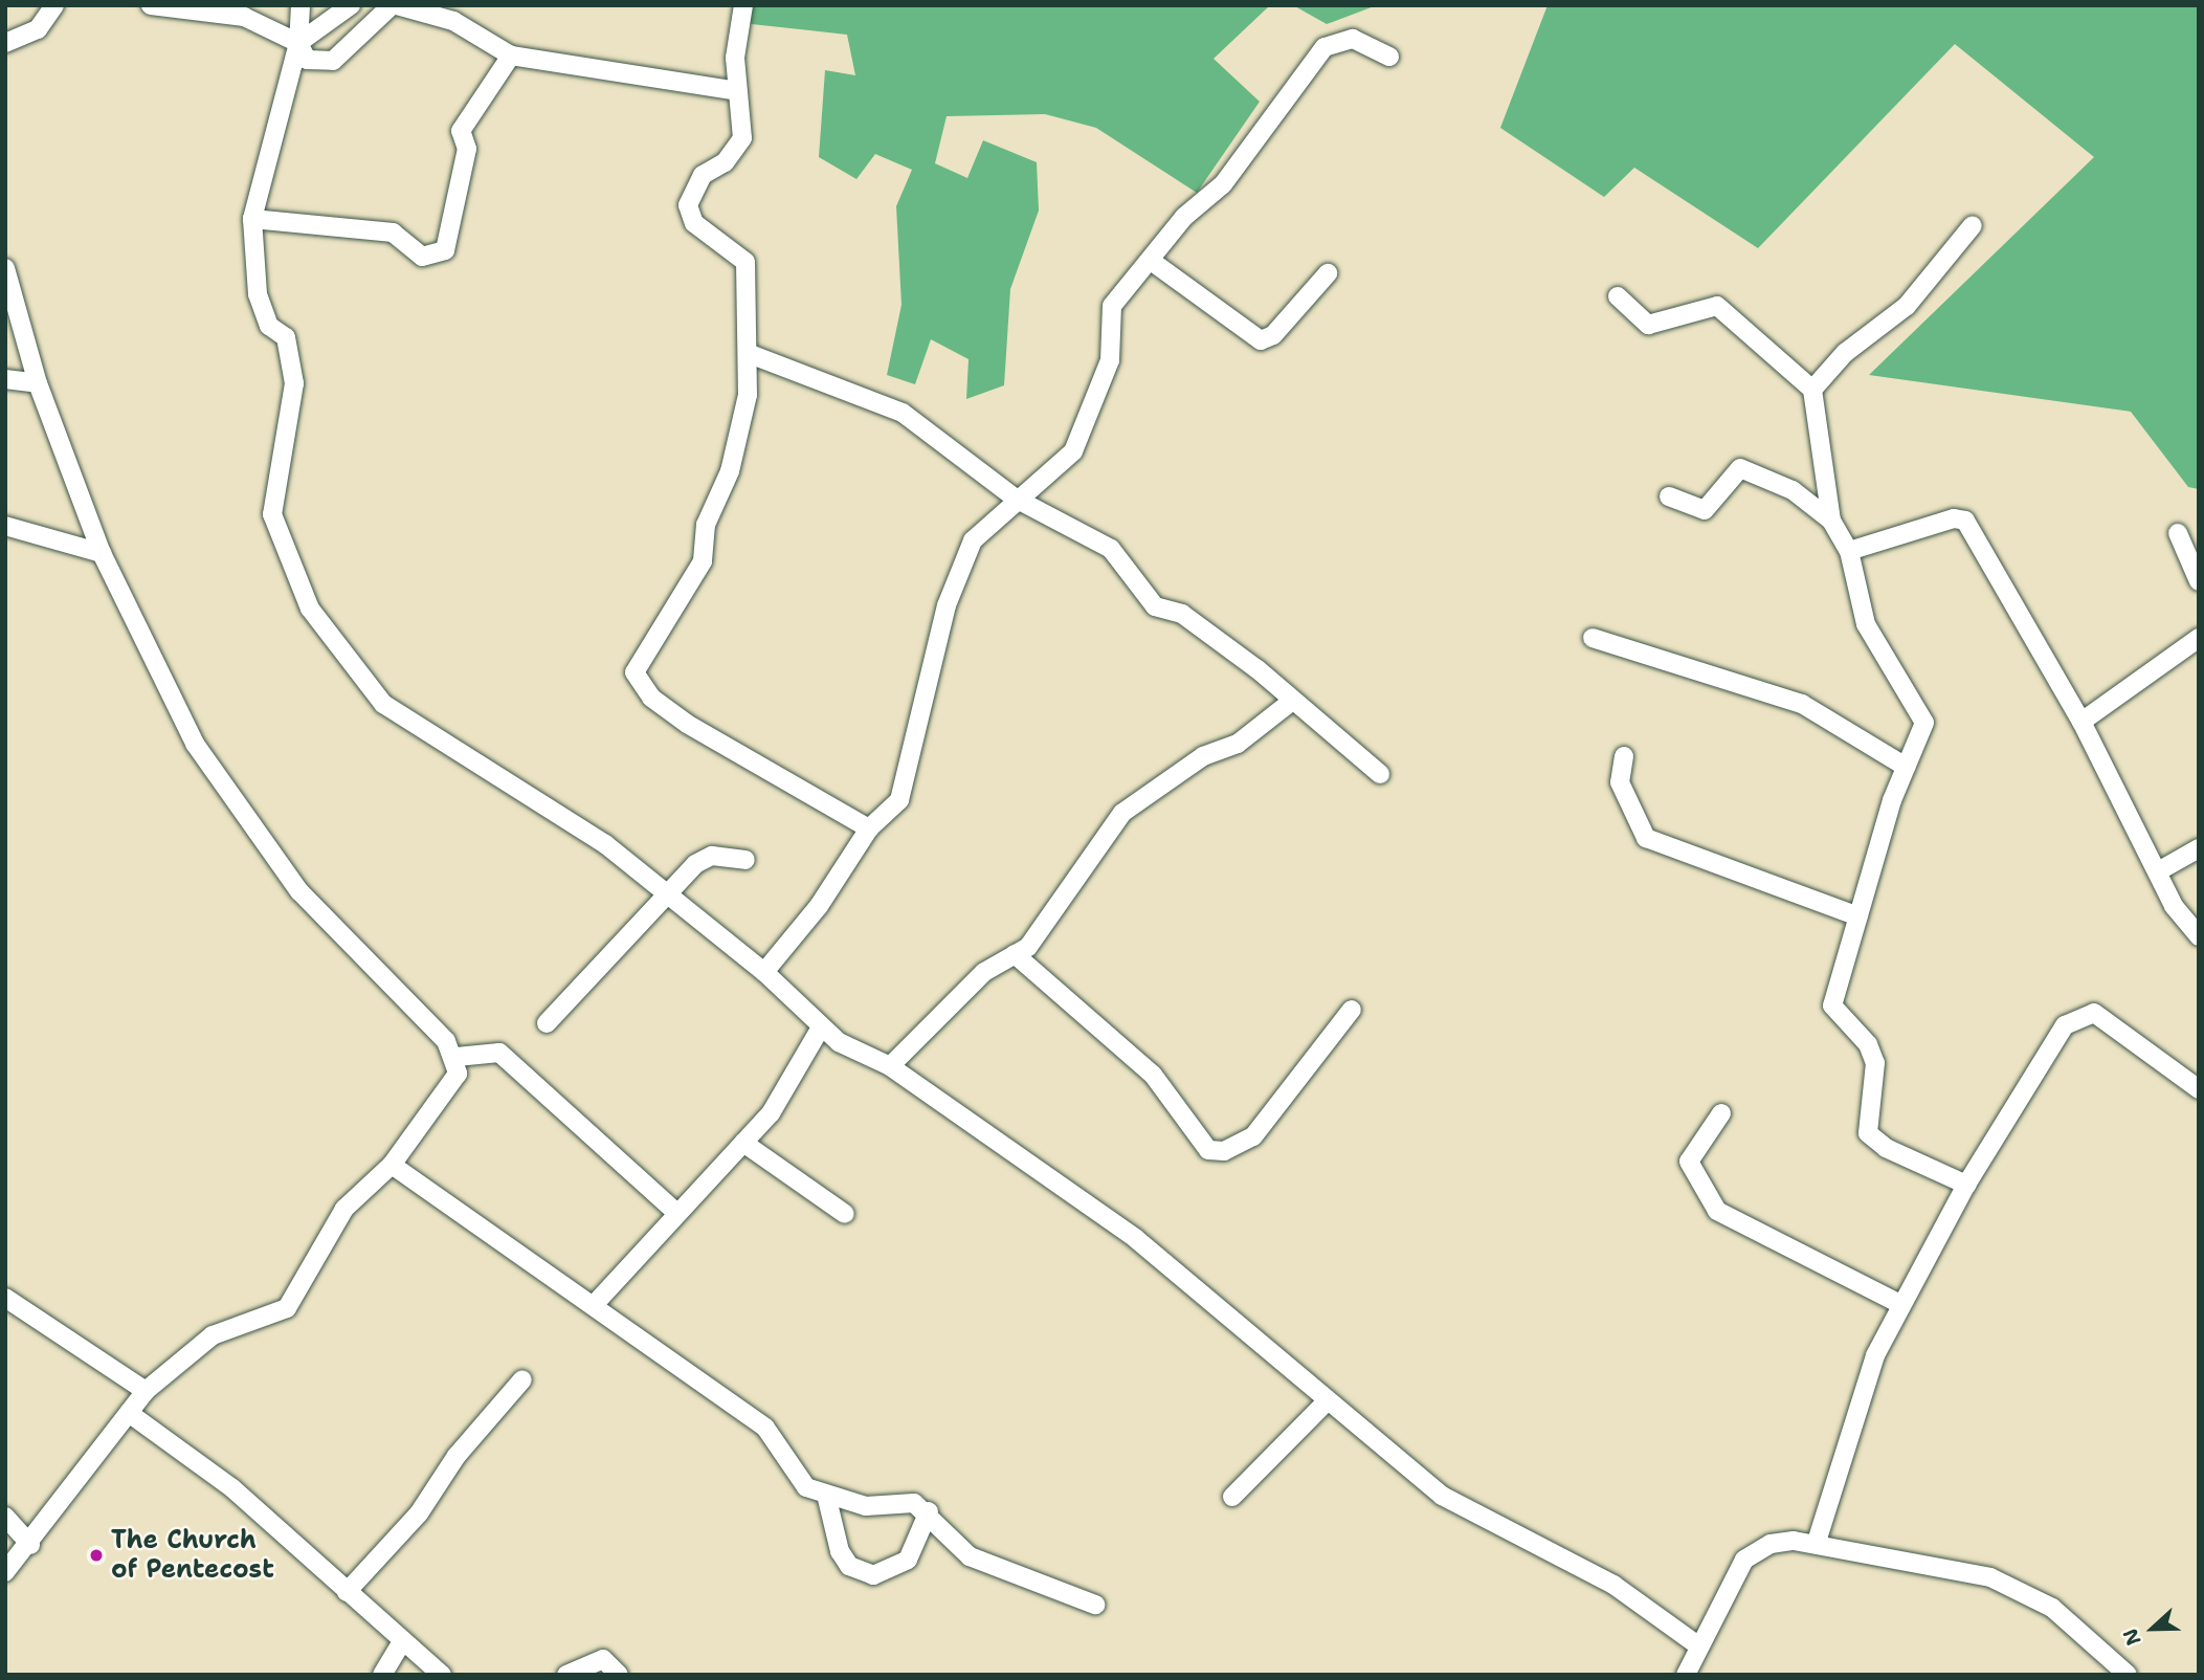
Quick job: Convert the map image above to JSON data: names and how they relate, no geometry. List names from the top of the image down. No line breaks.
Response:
{"places":["The Church of Pentecost"],"north":"left"}
